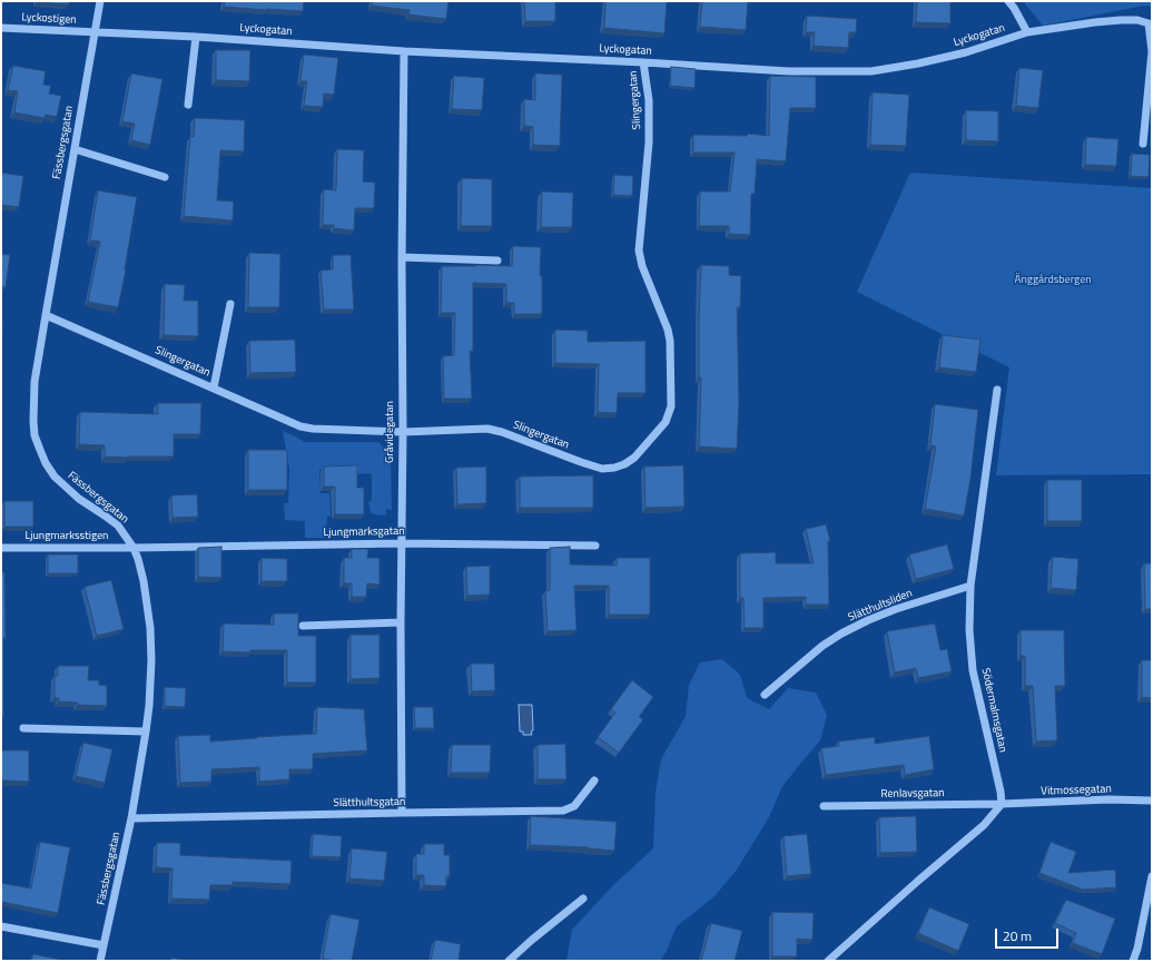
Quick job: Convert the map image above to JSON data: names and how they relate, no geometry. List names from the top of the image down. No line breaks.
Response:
{"streets":{"street":["Lyckostigen","Lyckogatan","Slingergatan","Fässbergsgatan","Gråvidegatan","Ljungmarksgatan","Ljungmarksstigen","Slätthultsliden","Södermalmsgatan","Vitmossegatan","Renlavsgatan","Slätthultsgatan"]},"crossings":[["Lyckostigen","Lyckogatan"],["Lyckostigen","Fässbergsgatan"],["Lyckogatan","Slingergatan"],["Lyckogatan","Fässbergsgatan"],["Lyckogatan","Gråvidegatan"],["Slingergatan","Fässbergsgatan"],["Slingergatan","Gråvidegatan"],["Fässbergsgatan","Ljungmarksgatan"],["Fässbergsgatan","Ljungmarksstigen"],["Fässbergsgatan","Slätthultsgatan"],["Gråvidegatan","Ljungmarksgatan"],["Gråvidegatan","Slätthultsgatan"],["Ljungmarksgatan","Ljungmarksstigen"],["Slätthultsliden","Södermalmsgatan"],["Södermalmsgatan","Vitmossegatan"],["Södermalmsgatan","Renlavsgatan"],["Vitmossegatan","Renlavsgatan"]],"parks":["Änggårdsbergen"],"scale_bar":"20 m"}
